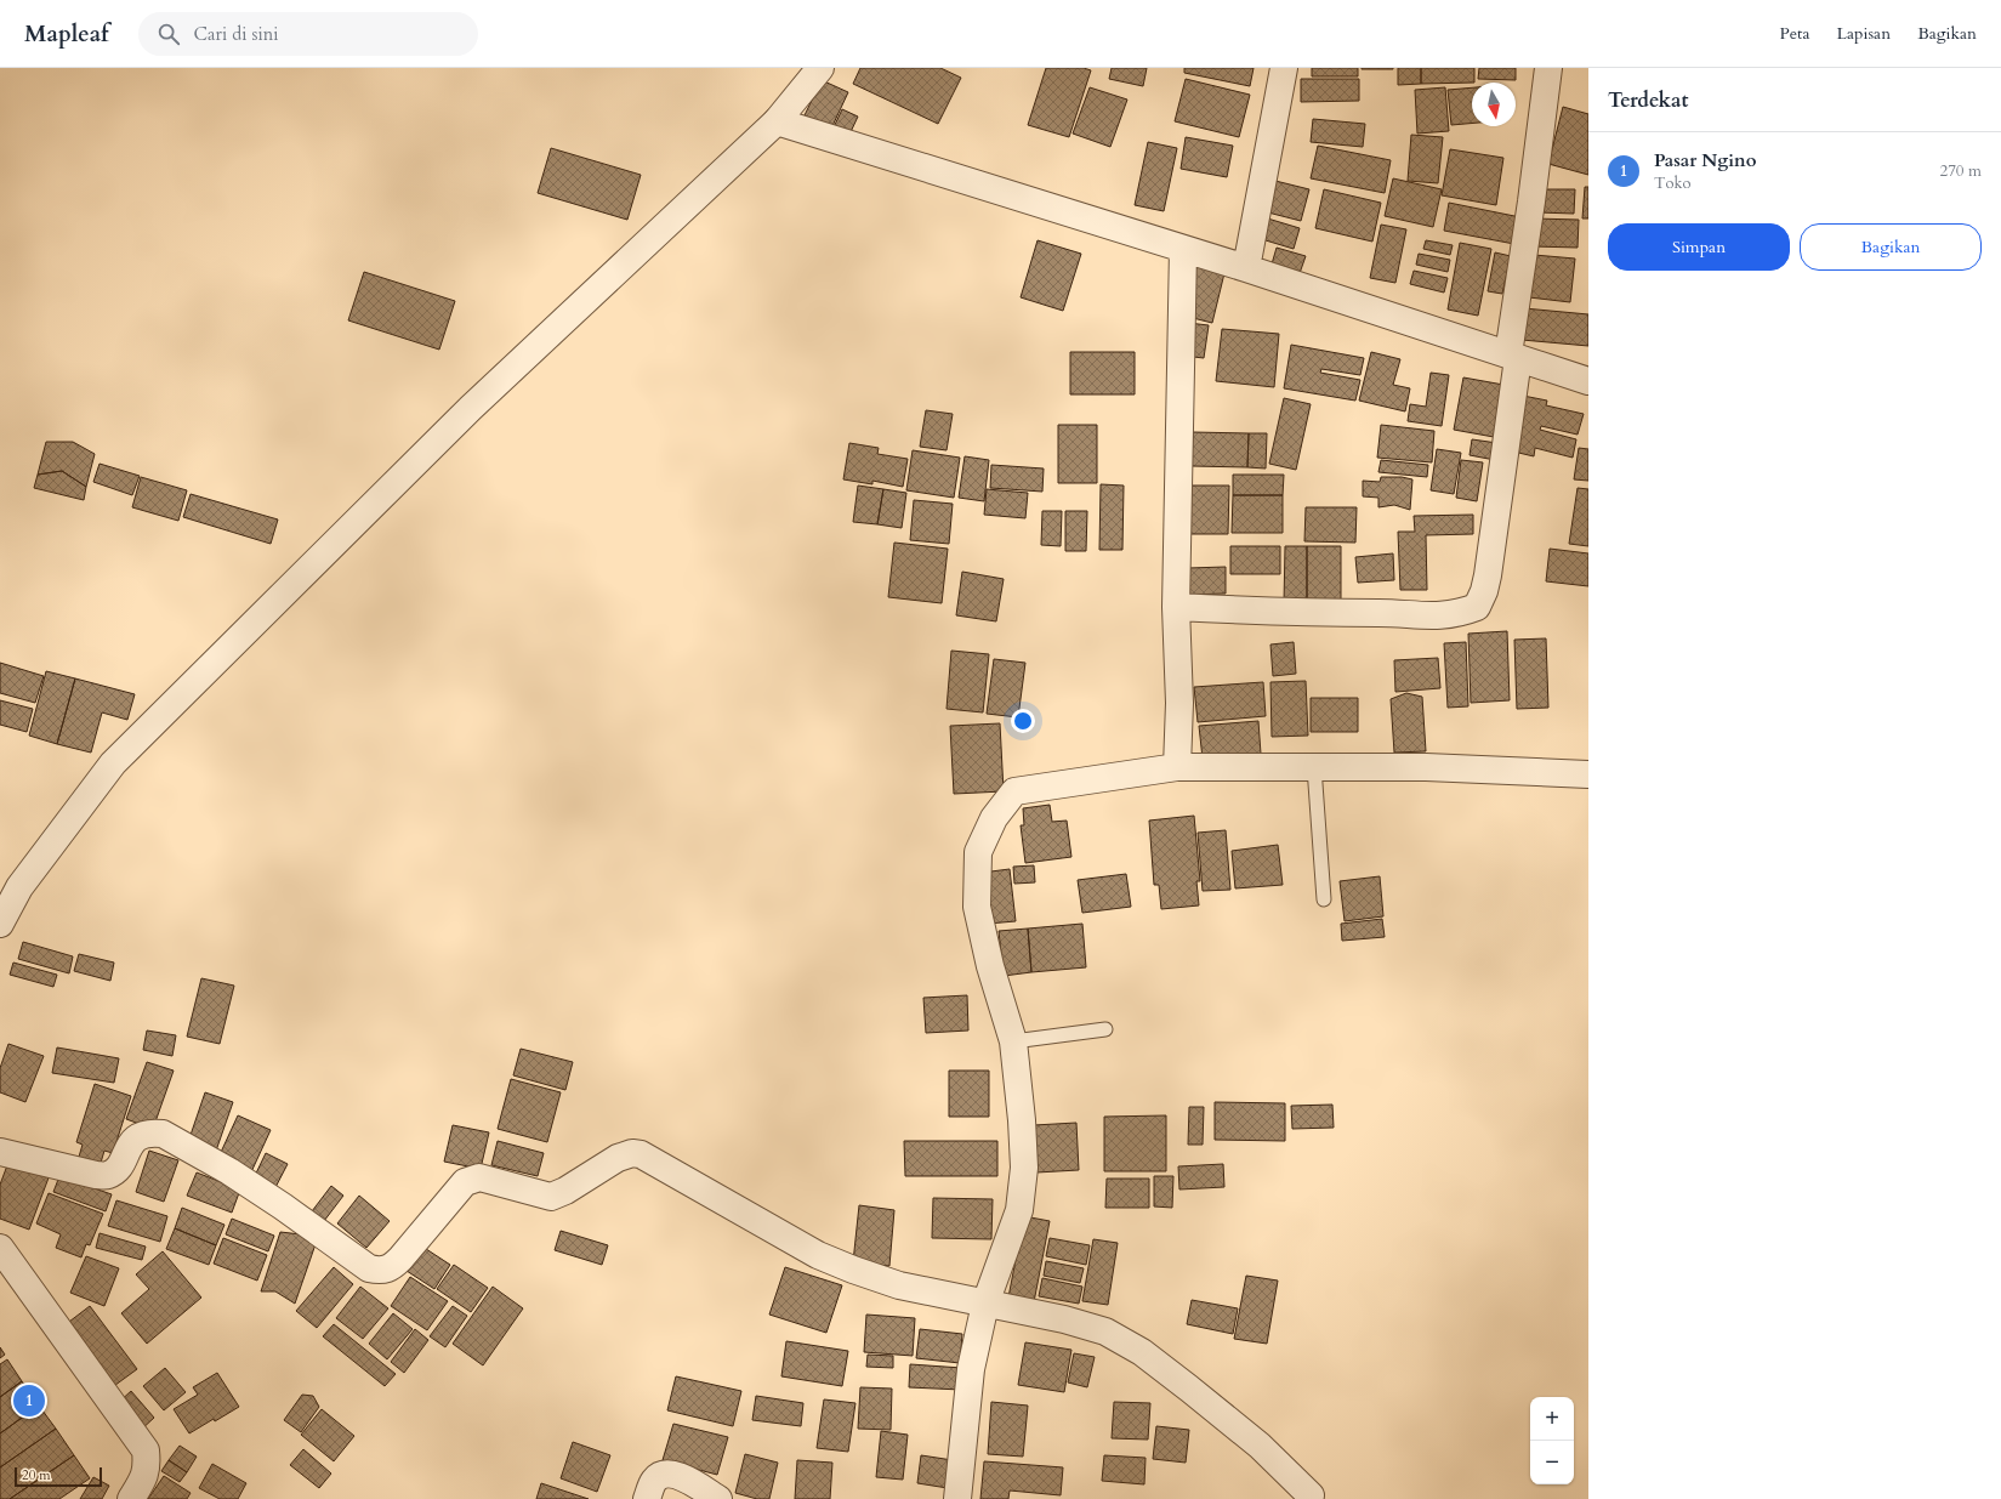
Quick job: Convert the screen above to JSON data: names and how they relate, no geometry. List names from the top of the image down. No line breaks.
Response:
{"scale_bar":"20 m","north":"bottom","page":{"header":"Mapleaf","search":"Cari di sini","nav":["Peta","Lapisan","Bagikan"],"heading":"Terdekat","list":[{"mark":"1","name":"Pasar Ngino","note":"Toko","value":"270 m"}],"buttons":["Simpan","Bagikan"],"pins":"1","map_buttons":["+","−"],"scale":"20 m"}}
